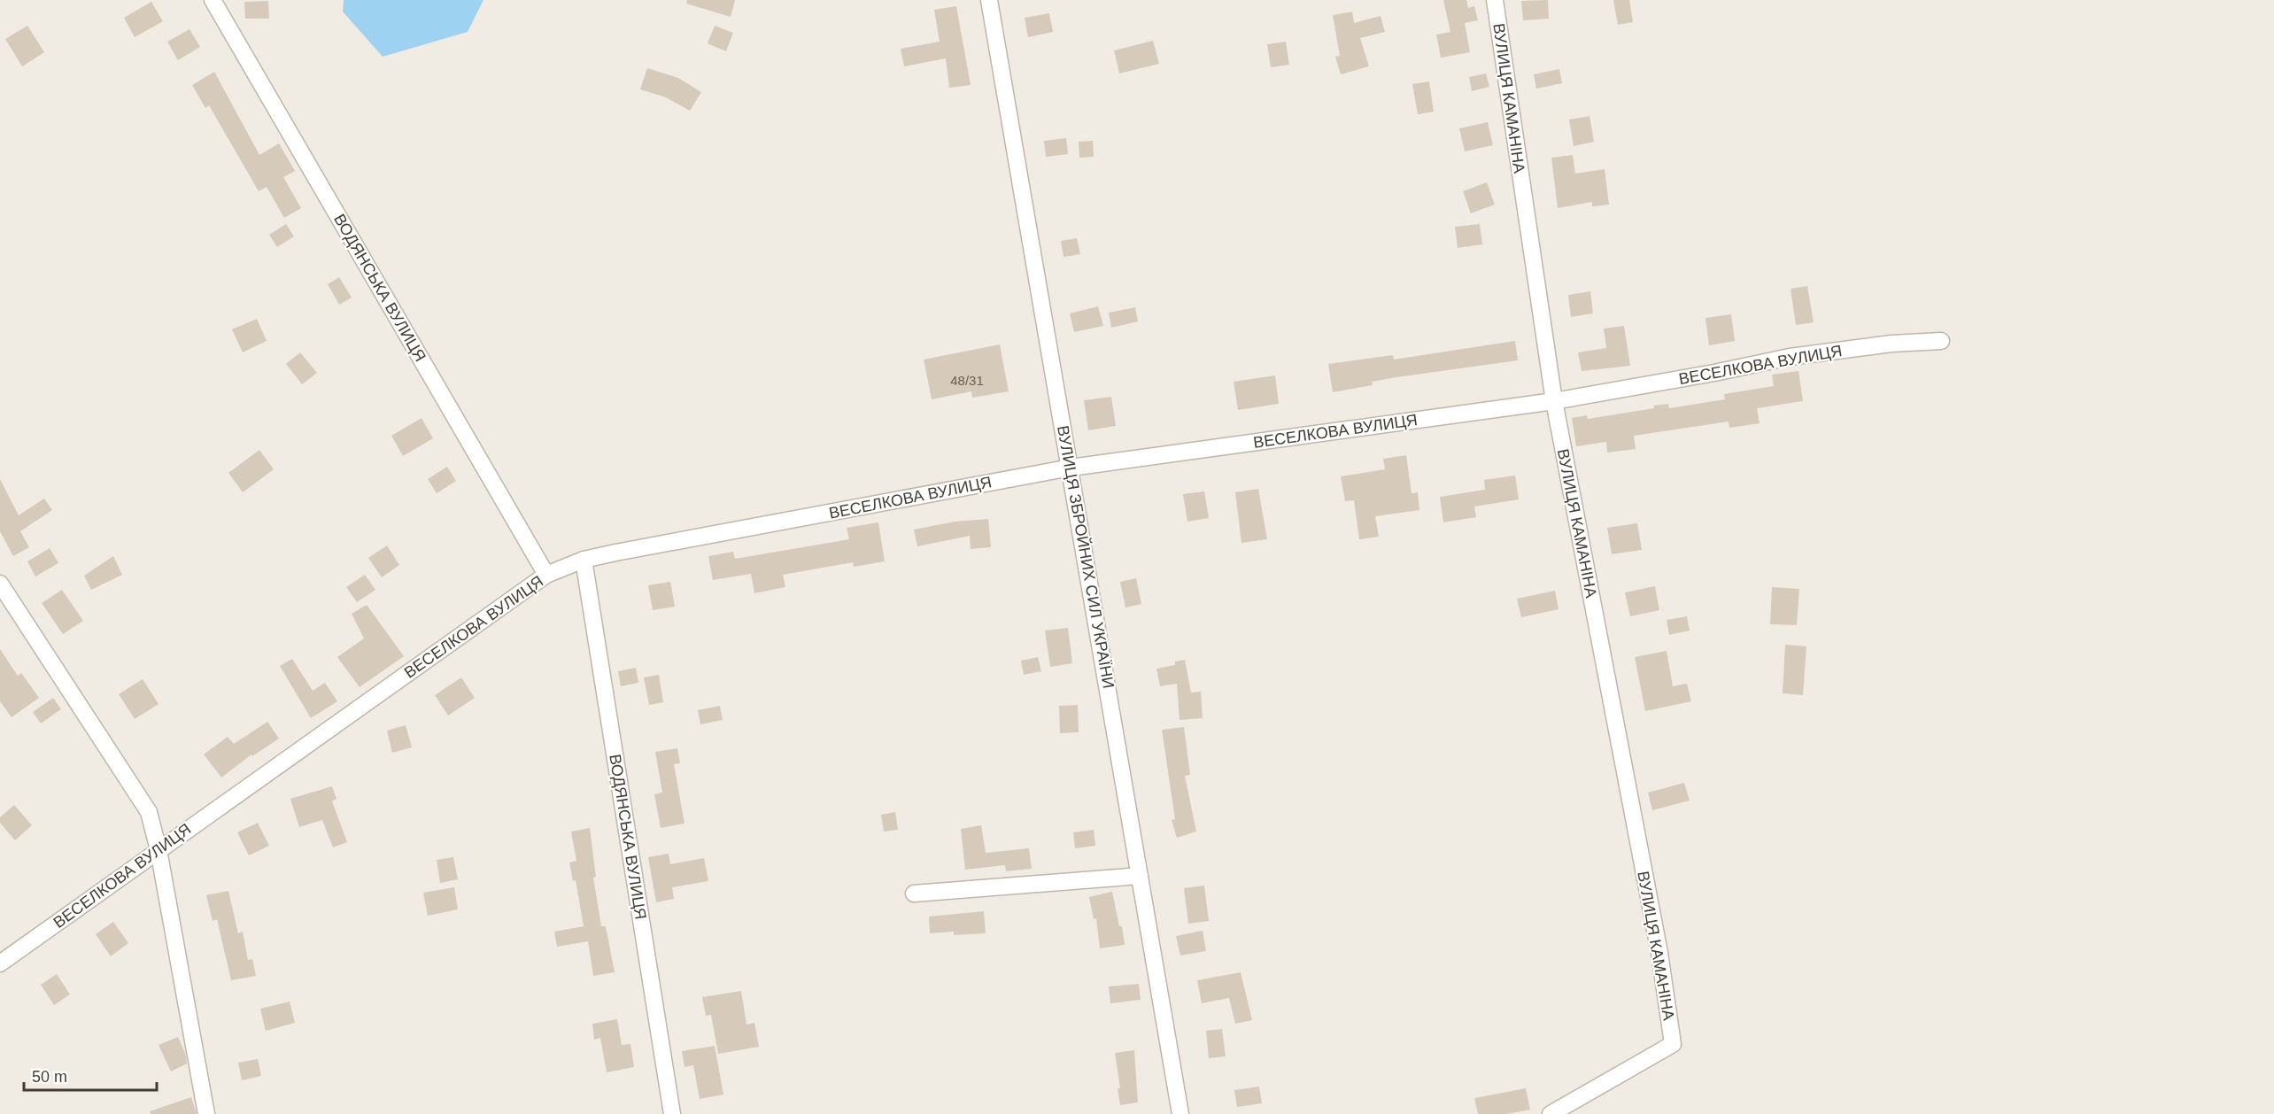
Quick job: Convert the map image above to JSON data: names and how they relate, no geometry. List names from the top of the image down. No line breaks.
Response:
{"streets":{"street":["ВУЛИЦЯ КАМАНІНА","ВОДЯНСЬКА ВУЛИЦЯ","ВЕСЕЛКОВА ВУЛИЦЯ","ВУЛИЦЯ ЗБРОЙНИХ СИЛ УКРАЇНИ"]},"crossings":[["ВУЛИЦЯ КАМАНІНА","ВЕСЕЛКОВА ВУЛИЦЯ"],["ВОДЯНСЬКА ВУЛИЦЯ","ВЕСЕЛКОВА ВУЛИЦЯ"],["ВЕСЕЛКОВА ВУЛИЦЯ","ВУЛИЦЯ ЗБРОЙНИХ СИЛ УКРАЇНИ"]],"house_numbers":["48/31"],"scale_bar":"50 m"}
